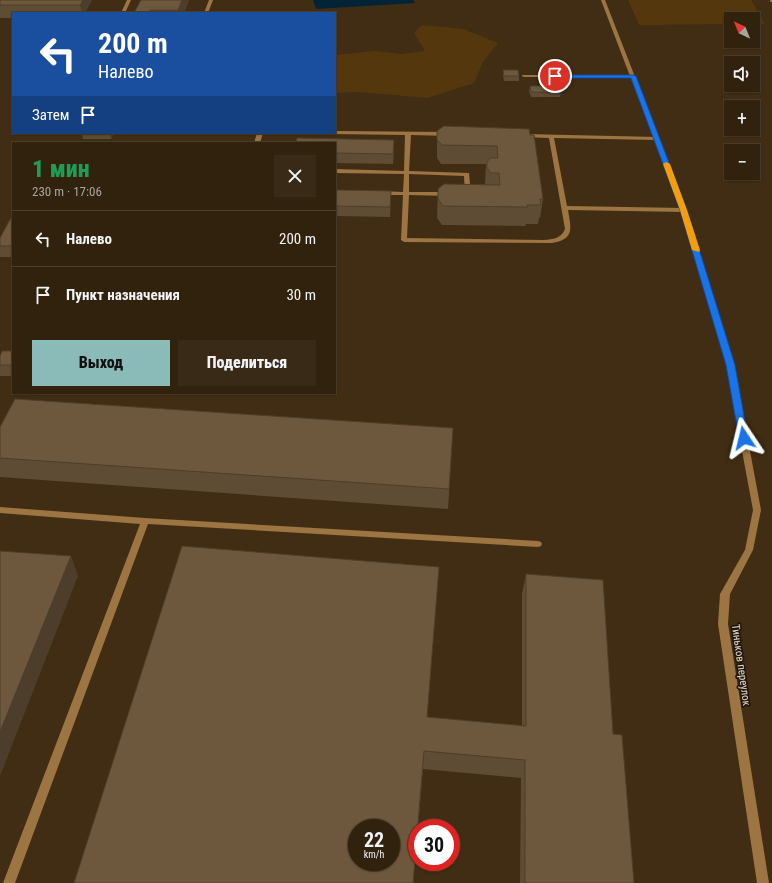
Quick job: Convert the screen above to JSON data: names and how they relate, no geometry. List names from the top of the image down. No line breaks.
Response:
{"streets":{"street":["Тиньков переулок"]},"north":"top left","page":{"map_buttons":["+","−"],"turn":["200 m","Налево"],"then":"Затем","heading":["1 мин","230 m · 17:06"],"list":[{"name":"Налево","value":"200 m"},{"name":"Пункт назначения","value":"30 m"}],"buttons":["Выход","Поделиться"],"speed":"22 km/h","limit":"30"}}
